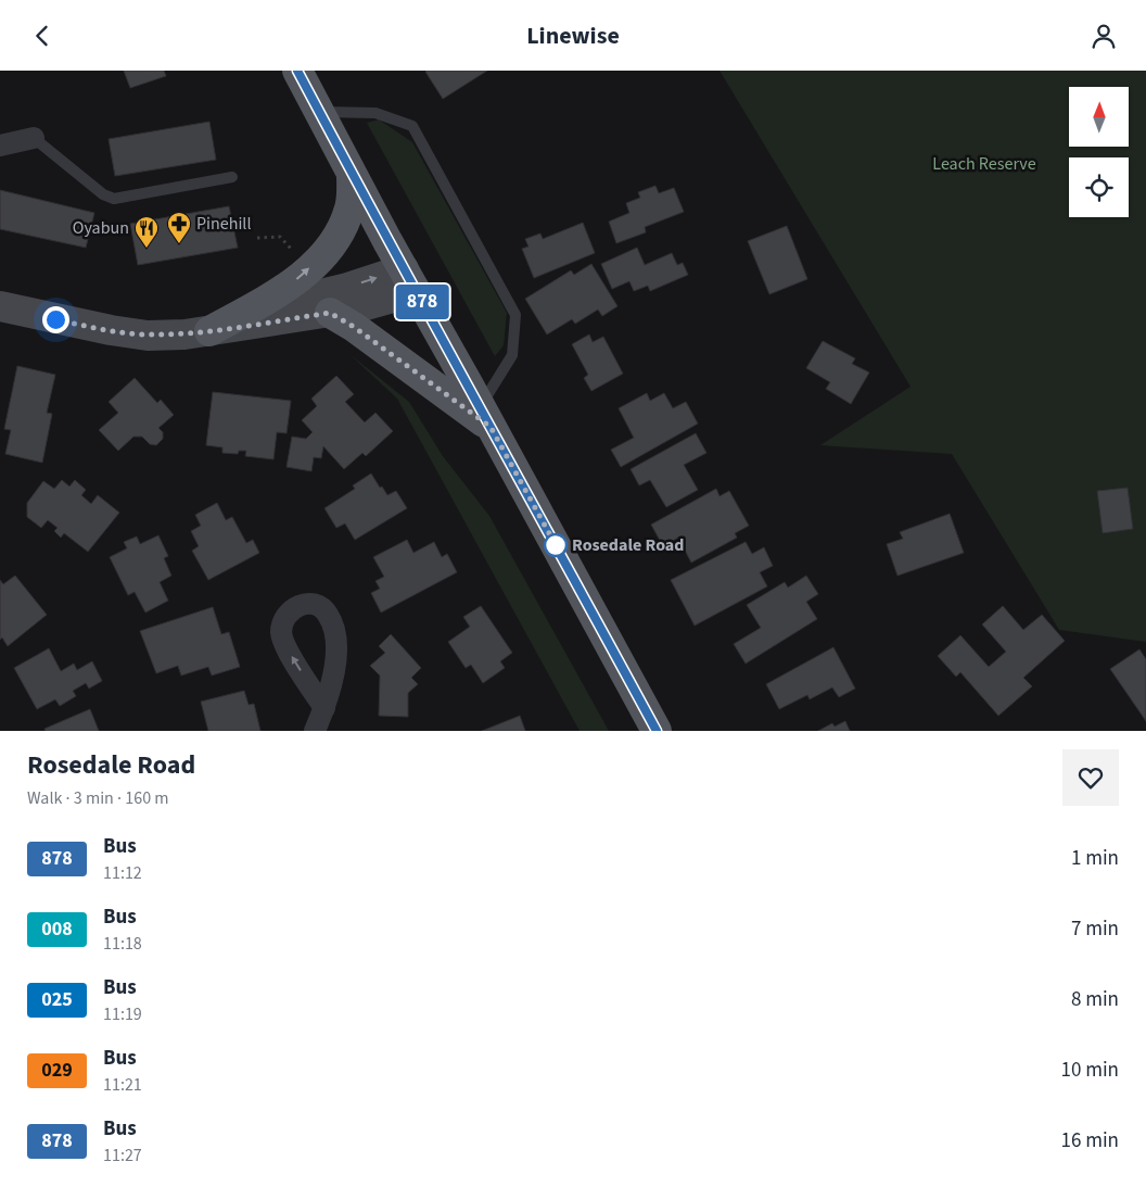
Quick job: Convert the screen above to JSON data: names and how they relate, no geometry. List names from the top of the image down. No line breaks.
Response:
{"parks":["Leach Reserve"],"places":{"pharmacy":["Pinehill"],"restaurant":["Oyabun"],"other":["Rosedale Road"]},"lines":["bus line 878"],"north":"top","page":{"header":"Linewise","on_map":"878","heading":["Rosedale Road","Walk · 3 min · 160 m"],"list":[{"mark":"878","name":"Bus","note":"11:12","value":"1 min"},{"mark":"008","name":"Bus","note":"11:18","value":"7 min"},{"mark":"025","name":"Bus","note":"11:19","value":"8 min"},{"mark":"029","name":"Bus","note":"11:21","value":"10 min"},{"mark":"878","name":"Bus","note":"11:27","value":"16 min"}]}}
